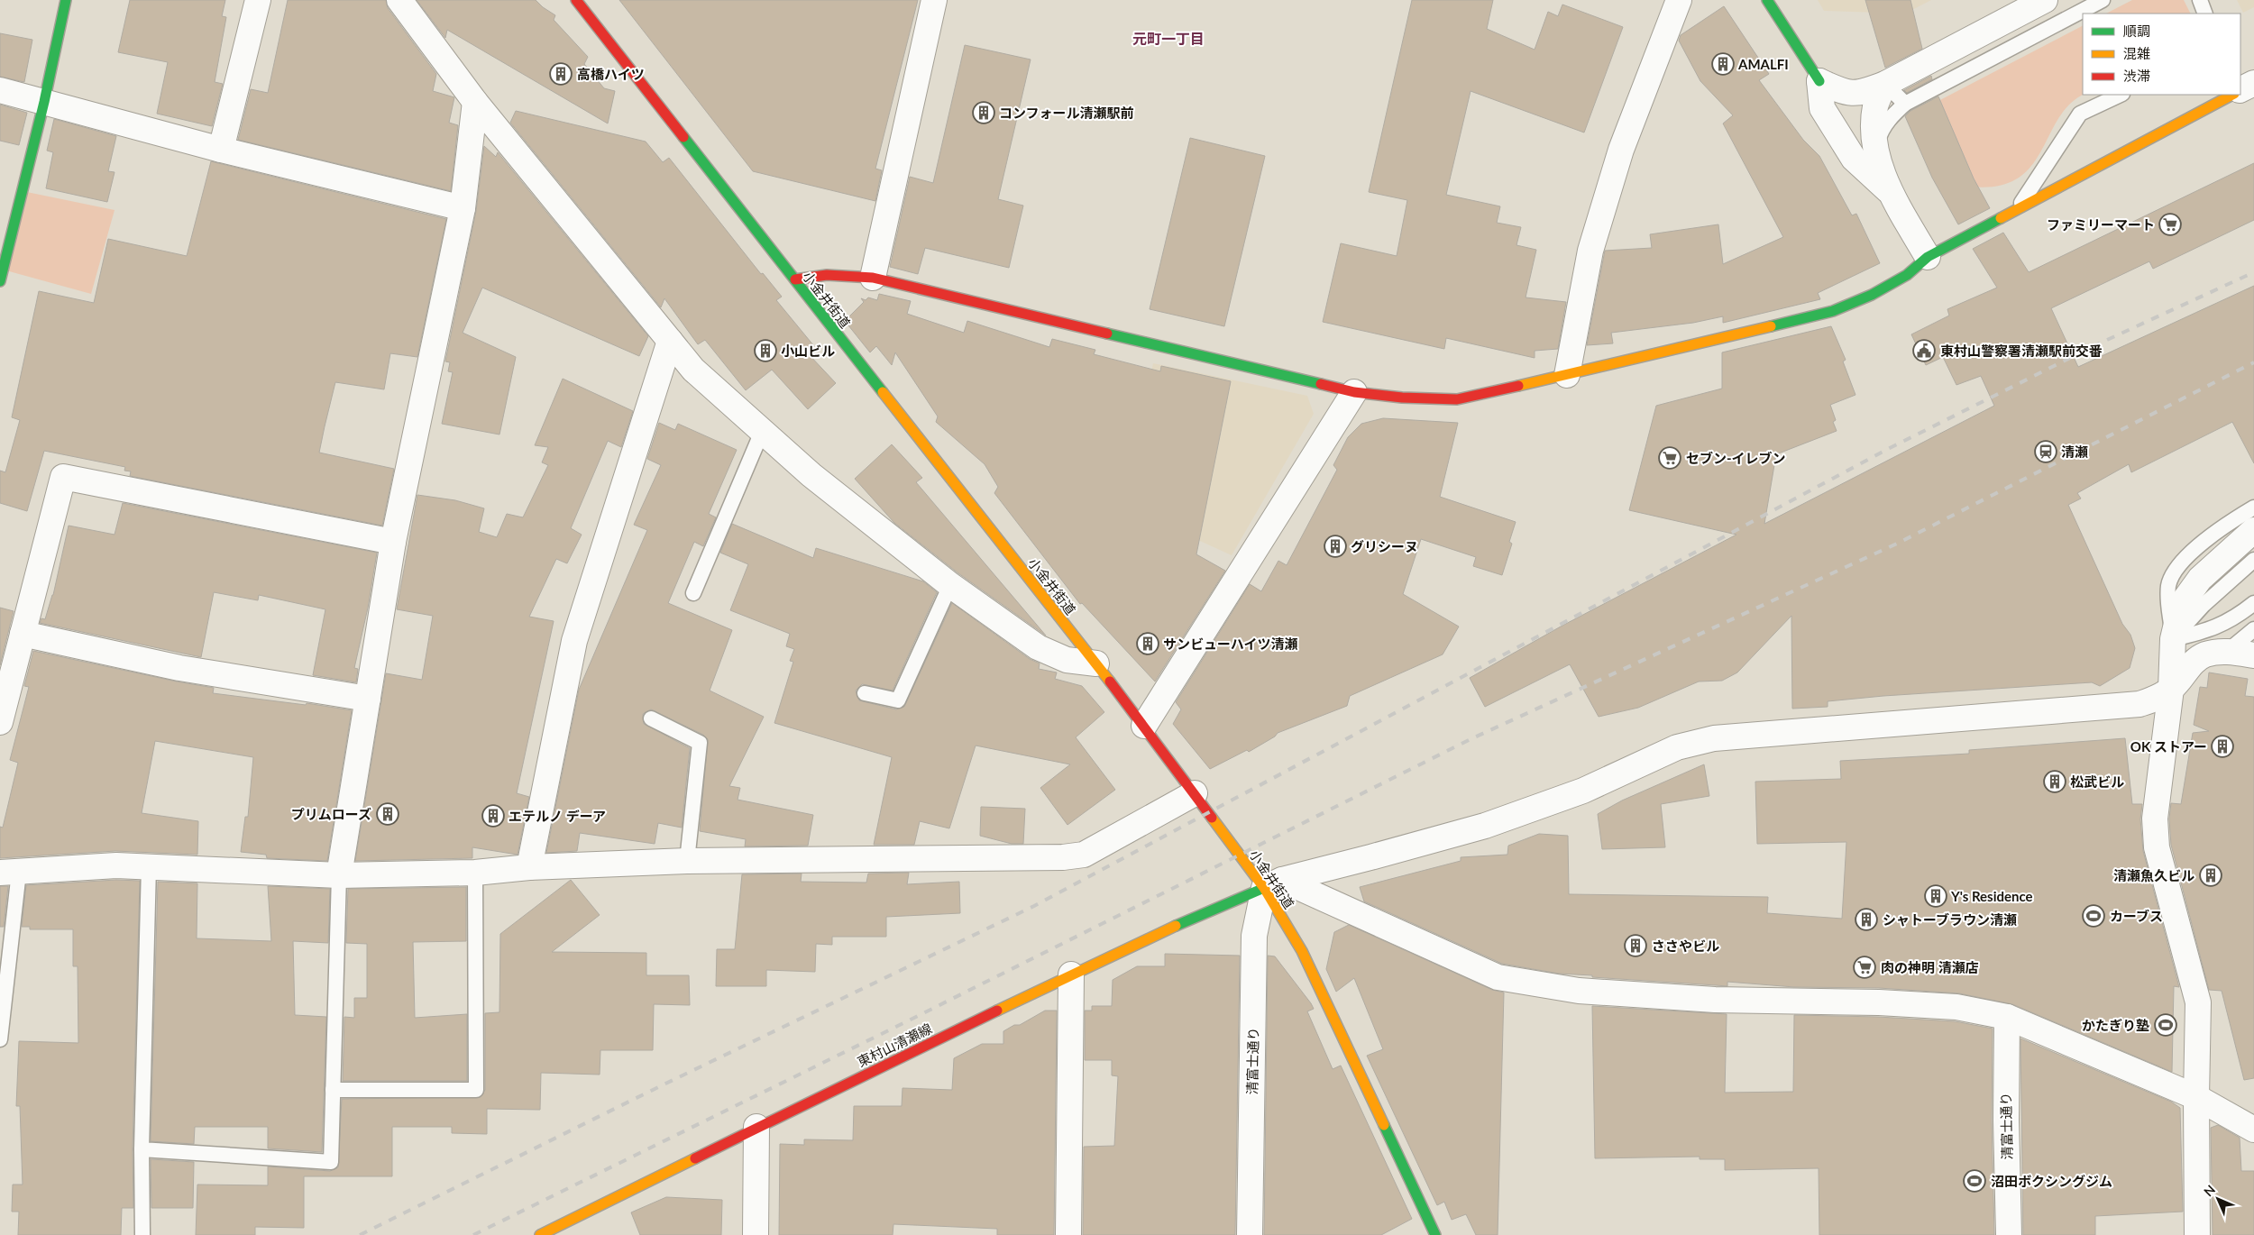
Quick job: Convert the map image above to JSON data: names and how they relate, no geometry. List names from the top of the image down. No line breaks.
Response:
{"streets":{"main road":["小金井街道","東村山清瀬線"],"street":["清富士通り"]},"crossings":[["小金井街道","東村山清瀬線"],["小金井街道","清富士通り"],["東村山清瀬線","清富士通り"]],"districts":["元町一丁目"],"places":{"building":["AMALFI","高橋ハイツ","コンフォール清瀬駅前","小山ビル","グリシーヌ","サンビューハイツ清瀬","OK ストアー","松武ビル","プリムローズ","エテルノ デーア","清瀬魚久ビル","Y's Residence","シャトーブラウン清瀬","ささやビル"],"supermarket":["ファミリーマート","セブン-イレブン","肉の神明 清瀬店"],"public building":["東村山警察署清瀬駅前交番"],"station":["清瀬"],"sports":["カーブス","かたぎり塾","沼田ボクシングジム"]},"legend":["順調","混雑","渋滞"],"north":"top left"}
